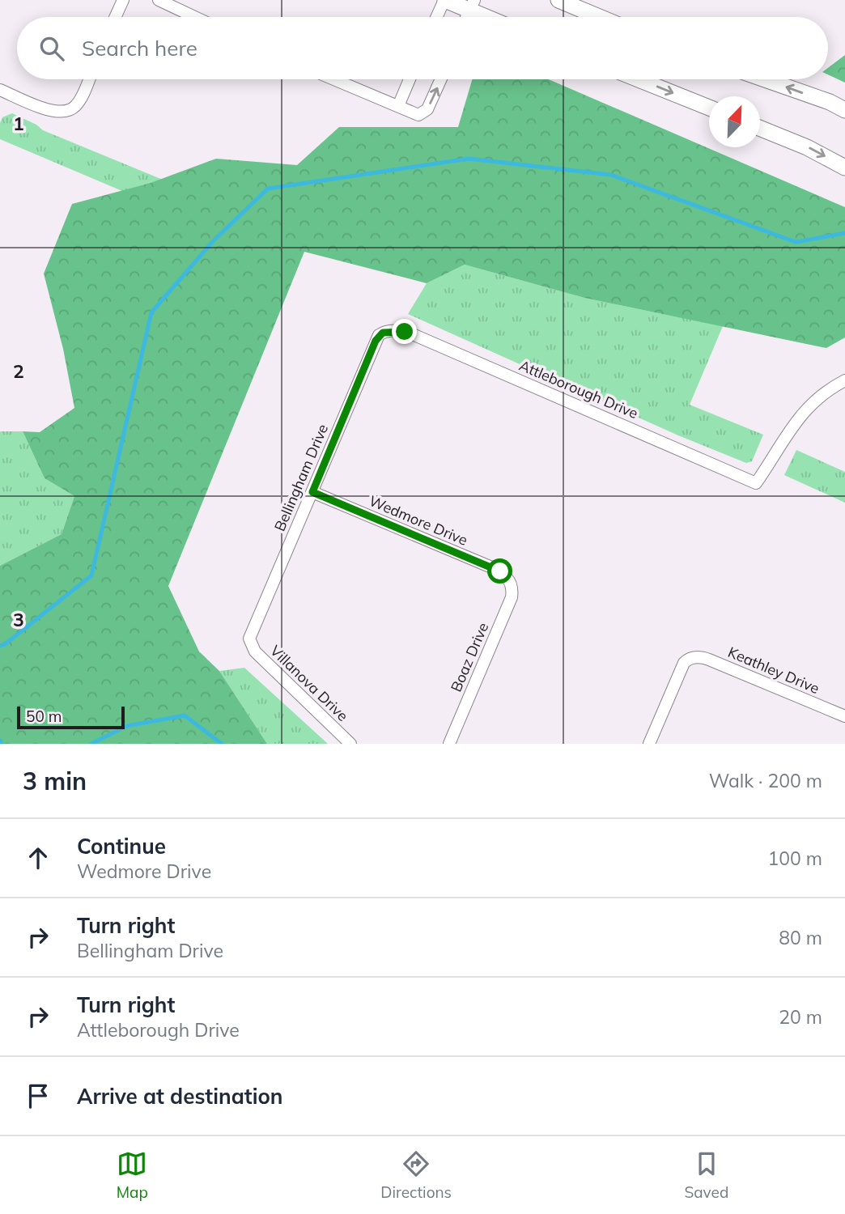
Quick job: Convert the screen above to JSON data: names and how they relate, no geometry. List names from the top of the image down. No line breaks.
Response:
{"streets":{"street":["Attleborough Drive","Bellingham Drive","Wedmore Drive","Boaz Drive","Keathley Drive","Villanova Drive"]},"crossings":[["Attleborough Drive","Bellingham Drive"],["Bellingham Drive","Wedmore Drive"],["Bellingham Drive","Villanova Drive"],["Wedmore Drive","Boaz Drive"]],"scale_bar":"50 m","north":"top right","page":{"search":"Search here","scale":"50 m","heading":["3 min","Walk · 200 m"],"list":[["Continue","Wedmore Drive","100 m"],["Turn right","Bellingham Drive","80 m"],["Turn right","Attleborough Drive","20 m"],"Arrive at destination"],"nav":["Map","Directions","Saved"]},"grid":{"rows":["1","2","3"]}}
